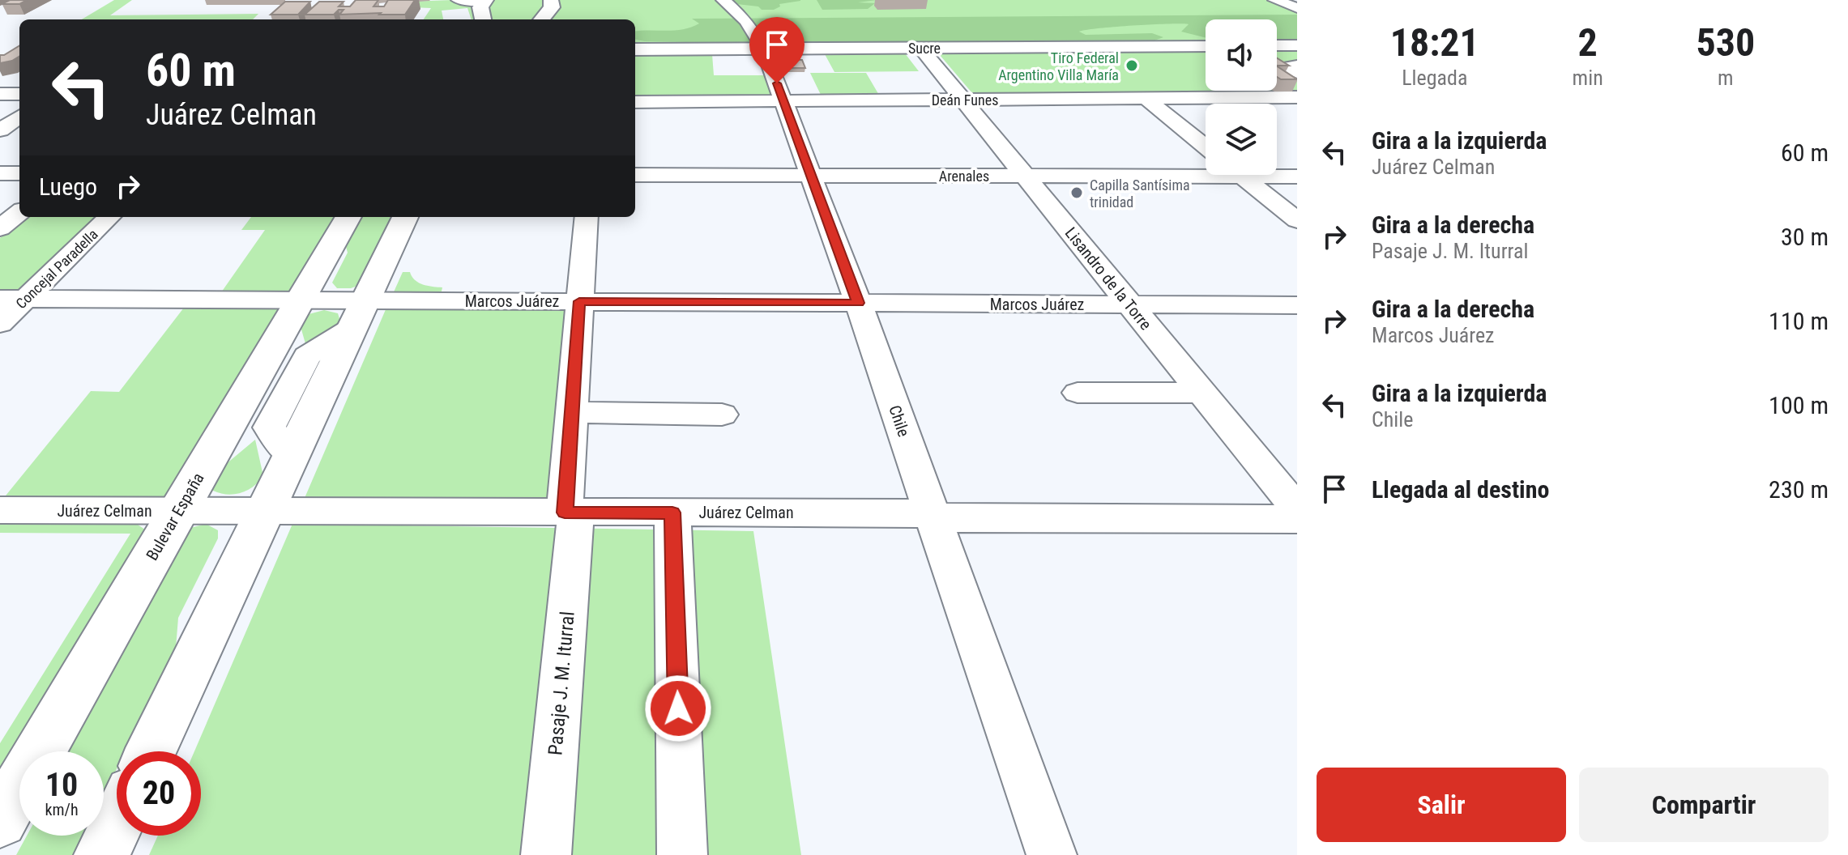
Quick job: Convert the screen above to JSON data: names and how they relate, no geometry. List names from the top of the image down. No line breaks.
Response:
{"streets":{"main road":["Sucre","Bulevar España"],"street":["Deán Funes","Arenales","Concejal Paradella","Lisandro de la Torre","Marcos Juárez","Chile","Juárez Celman","Pasaje J. M. Iturral"]},"crossings":[["Sucre","Lisandro de la Torre"],["Sucre","Chile"],["Deán Funes","Lisandro de la Torre"],["Deán Funes","Chile"],["Arenales","Lisandro de la Torre"],["Arenales","Chile"],["Concejal Paradella","Marcos Juárez"],["Lisandro de la Torre","Marcos Juárez"],["Marcos Juárez","Chile"],["Marcos Juárez","Bulevar España"],["Marcos Juárez","Pasaje J. M. Iturral"],["Chile","Juárez Celman"],["Juárez Celman","Bulevar España"],["Juárez Celman","Pasaje J. M. Iturral"]],"places":["Tiro Federal Argentino Villa María","Capilla Santísima trinidad"],"page":{"eta":["18:21","Llegada","2","min","530","m"],"turn":["60 m","Juárez Celman"],"list":[{"name":"Gira a la izquierda","note":"Juárez Celman","value":"60 m"},{"name":"Gira a la derecha","note":"Pasaje J. M. Iturral","value":"30 m"},{"name":"Gira a la derecha","note":"Marcos Juárez","value":"110 m"},{"name":"Gira a la izquierda","note":"Chile","value":"100 m"},{"name":"Llegada al destino","value":"230 m"}],"then":"Luego","speed":"10 km/h","limit":"20","buttons":["Salir","Compartir"]}}
